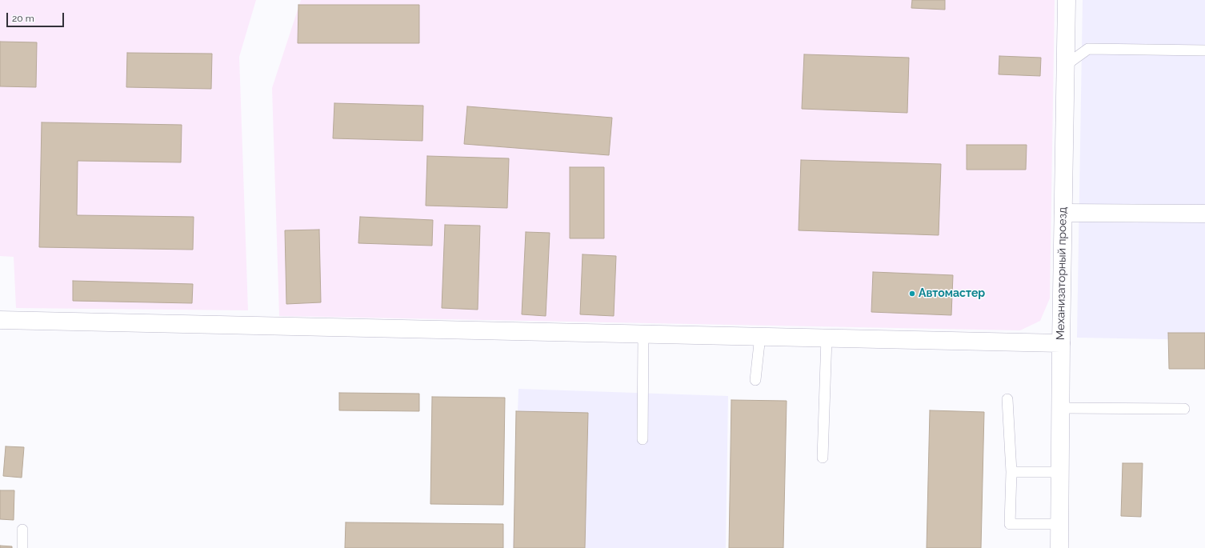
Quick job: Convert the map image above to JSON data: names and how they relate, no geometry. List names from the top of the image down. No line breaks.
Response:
{"streets":{"street":["Механизаторный проезд"]},"places":["Автомастер"],"scale_bar":"20 m"}
